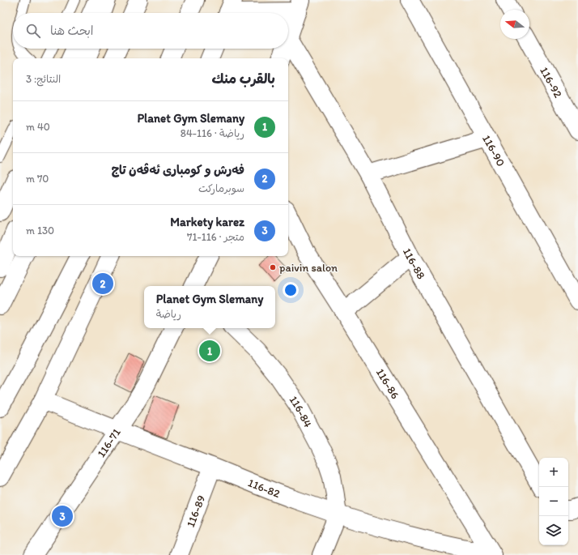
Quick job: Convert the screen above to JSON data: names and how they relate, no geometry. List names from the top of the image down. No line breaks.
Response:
{"streets":{"main road":["116-92","116-90","116-88","116-86","116-84","116-71","116-82","116-89"]},"crossings":[["116-86","116-82"],["116-84","116-82"],["116-71","116-82"],["116-82","116-89"]],"places":["paivin salon"],"north":"left","page":{"search":"ابحث هنا","heading":["بالقرب منك","النتائج: 3"],"list":[{"mark":"1","name":"Planet Gym Slemany","note":"رياضة · 116-84","value":"40 m"},{"mark":"2","name":"فەرش و کومباری ئەڤەن تاج","note":"سوبرماركت","value":"70 m"},{"mark":"3","name":"Markety karez","note":"متجر · 116-71","value":"130 m"}],"pins":["2","1","3"],"popup":["Planet Gym Slemany","رياضة"],"map_buttons":["+","−"]}}
